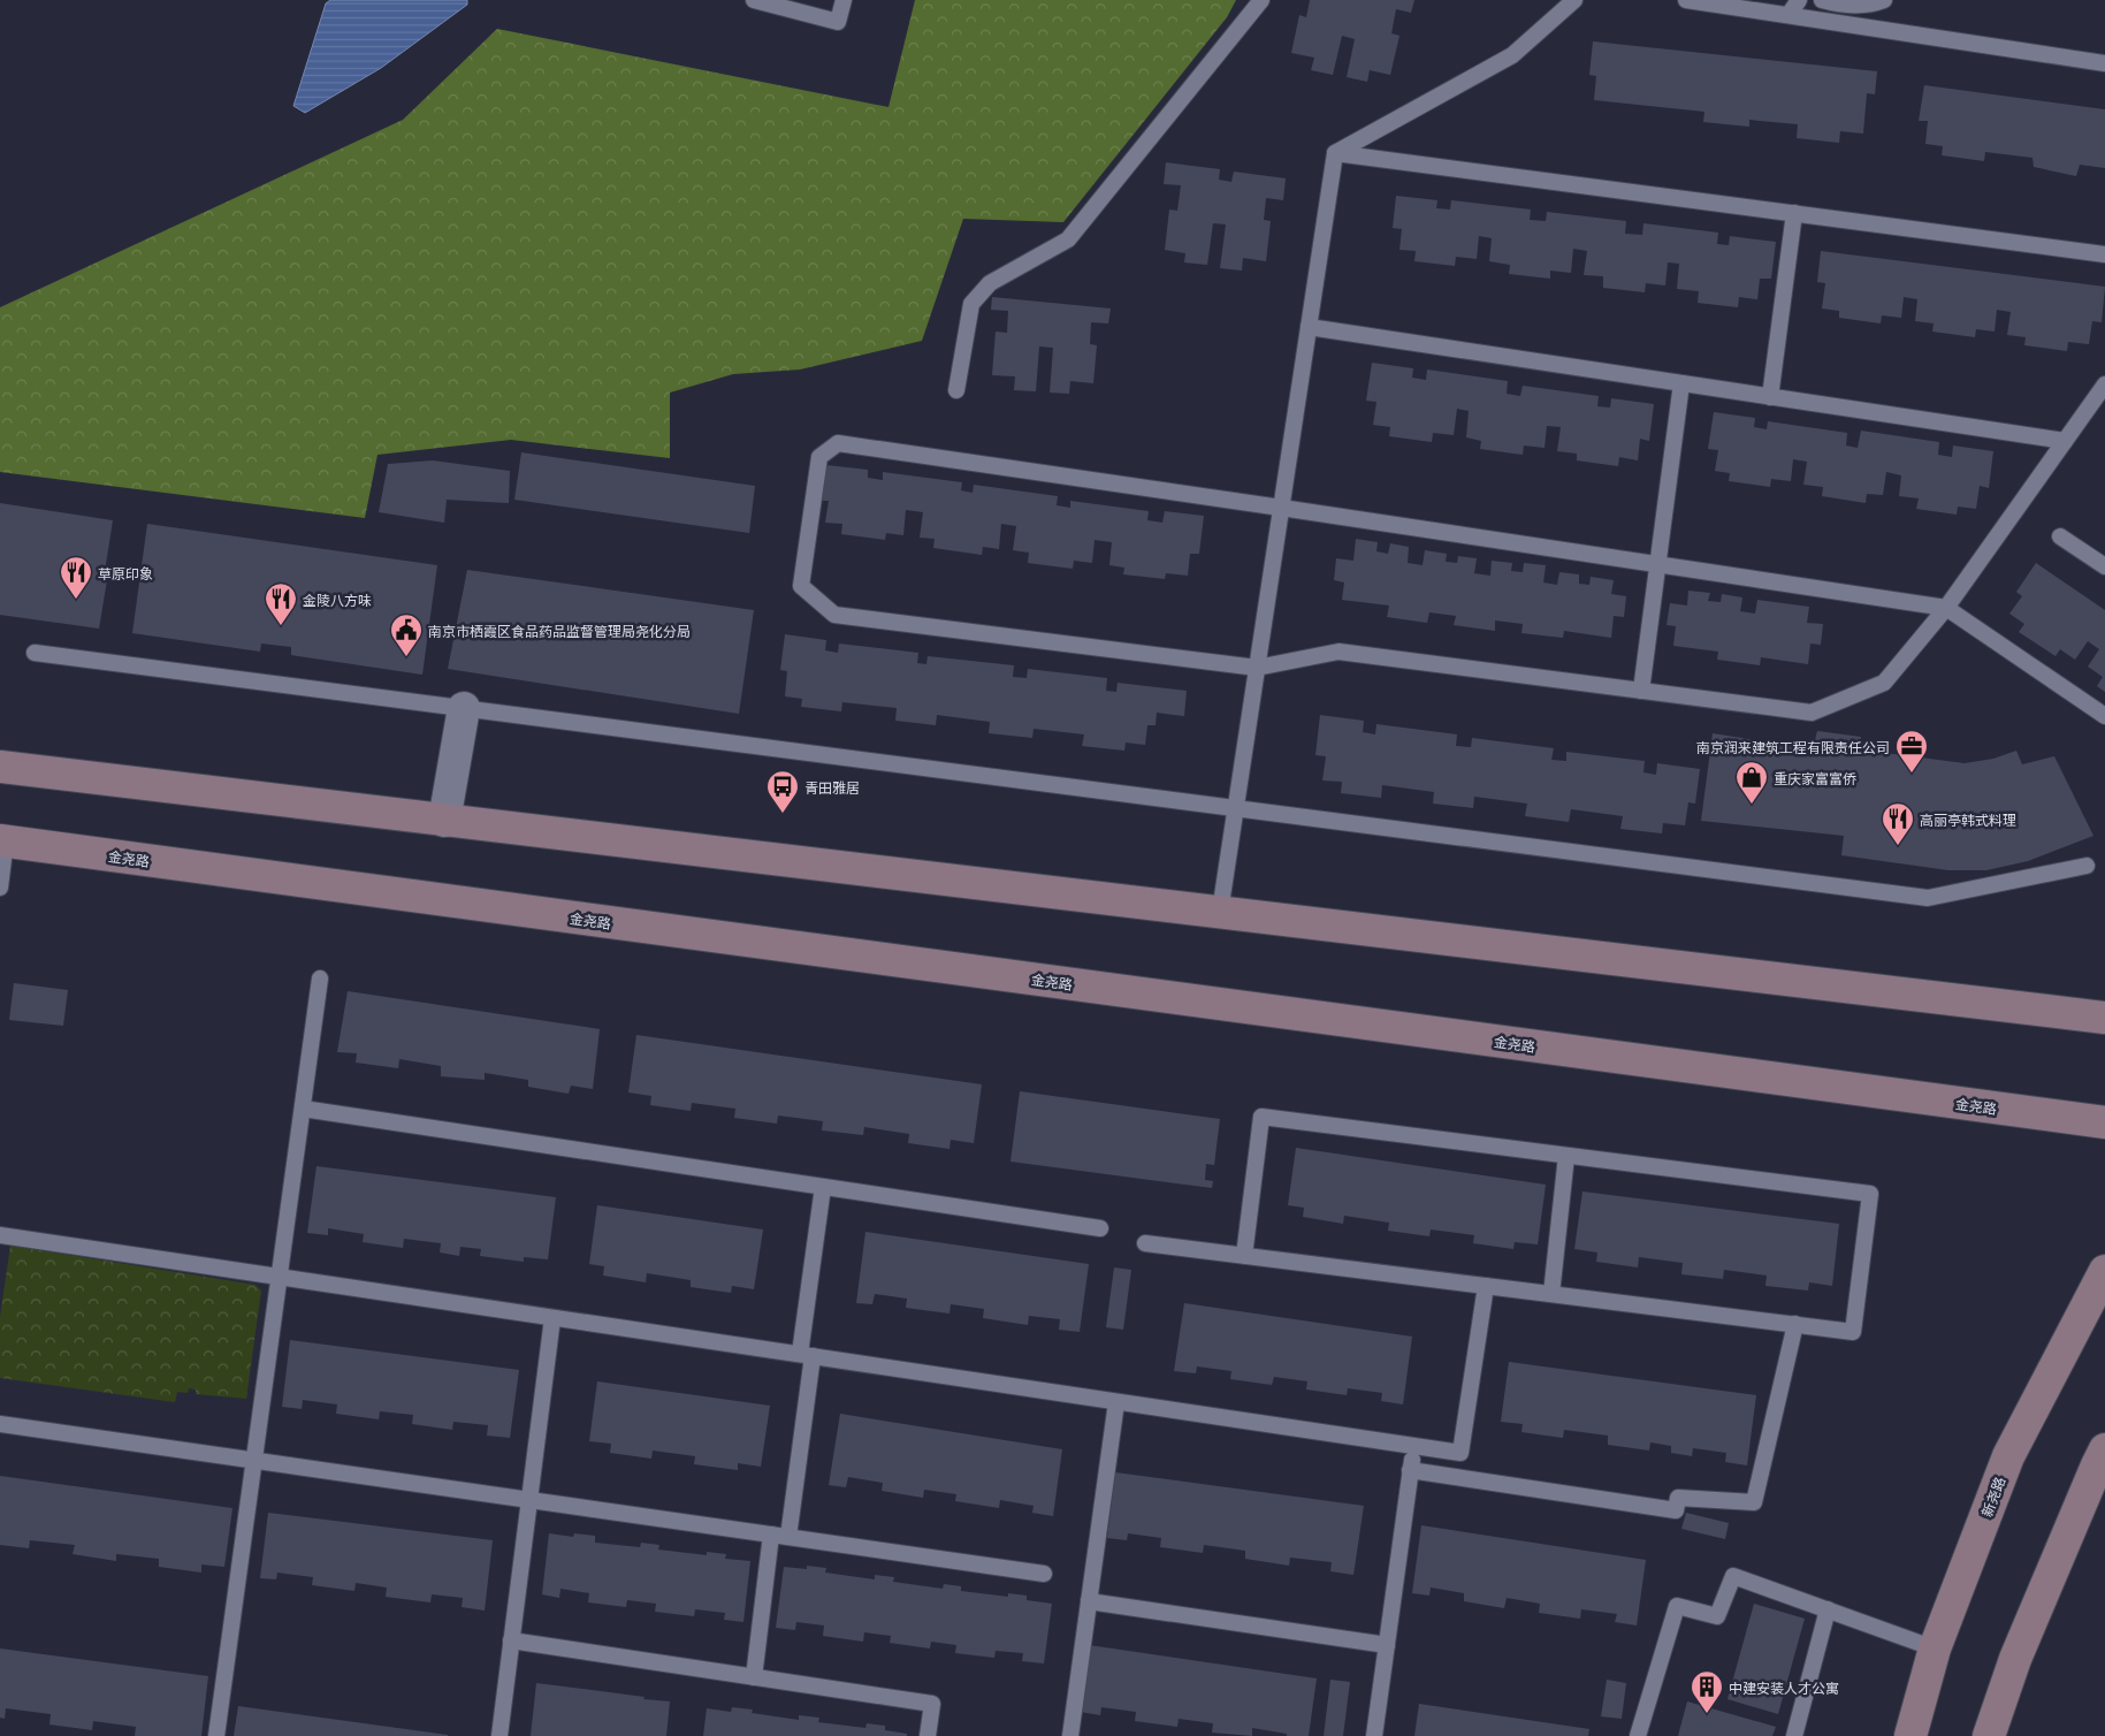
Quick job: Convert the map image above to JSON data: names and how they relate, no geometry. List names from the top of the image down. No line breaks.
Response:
{"streets":{"main road":["金尧路","新尧路"]},"places":{"restaurant":["草原印象","金陵八方味","高丽亭韩式料理"],"public building":["南京市栖霞区食品药品监督管理局尧化分局"],"office":["南京润来建筑工程有限责任公司"],"shop":["重庆家富富侨"],"bus stop":["青田雅居"],"building":["中建安装人才公寓"]}}
